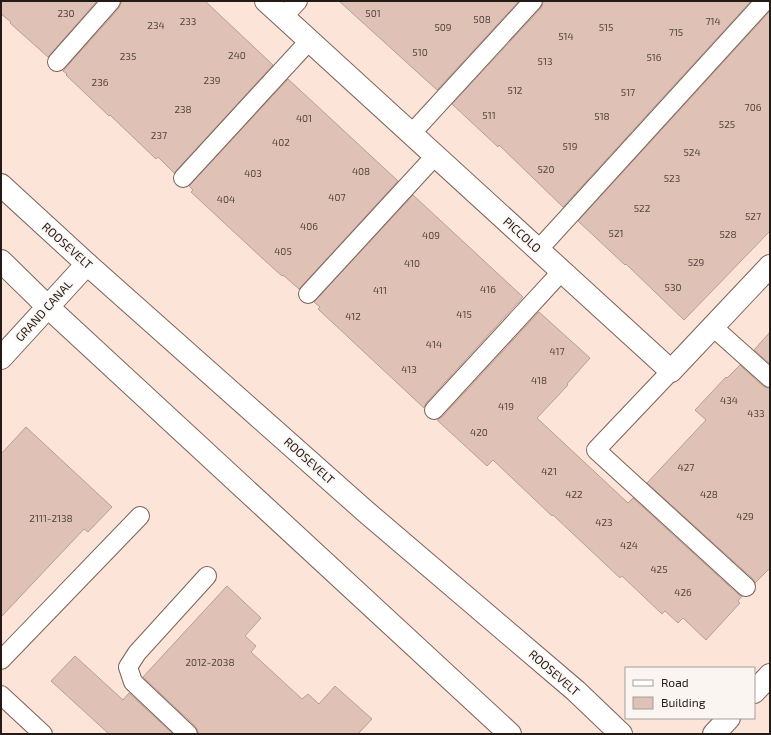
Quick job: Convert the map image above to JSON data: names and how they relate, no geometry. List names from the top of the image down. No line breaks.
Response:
{"streets":{"street":["PICCOLO","ROOSEVELT","GRAND CANAL"]},"crossings":[["ROOSEVELT","GRAND CANAL"]],"house_numbers":["230","501","508","233","714","234","509","515","715","514","510","240","235","516","513","239","236","512","517","706","238","511","518","401","525","237","402","519","524","520","408","403","523","407","404","522","527","406","521","528","409","405","529","410","530","416","411","415","412","414","417","413","418","434","419","433","420","427","421","422","428","429","2111-2138","423","424","425","426","2012-2038"],"legend":["Road","Building"]}
